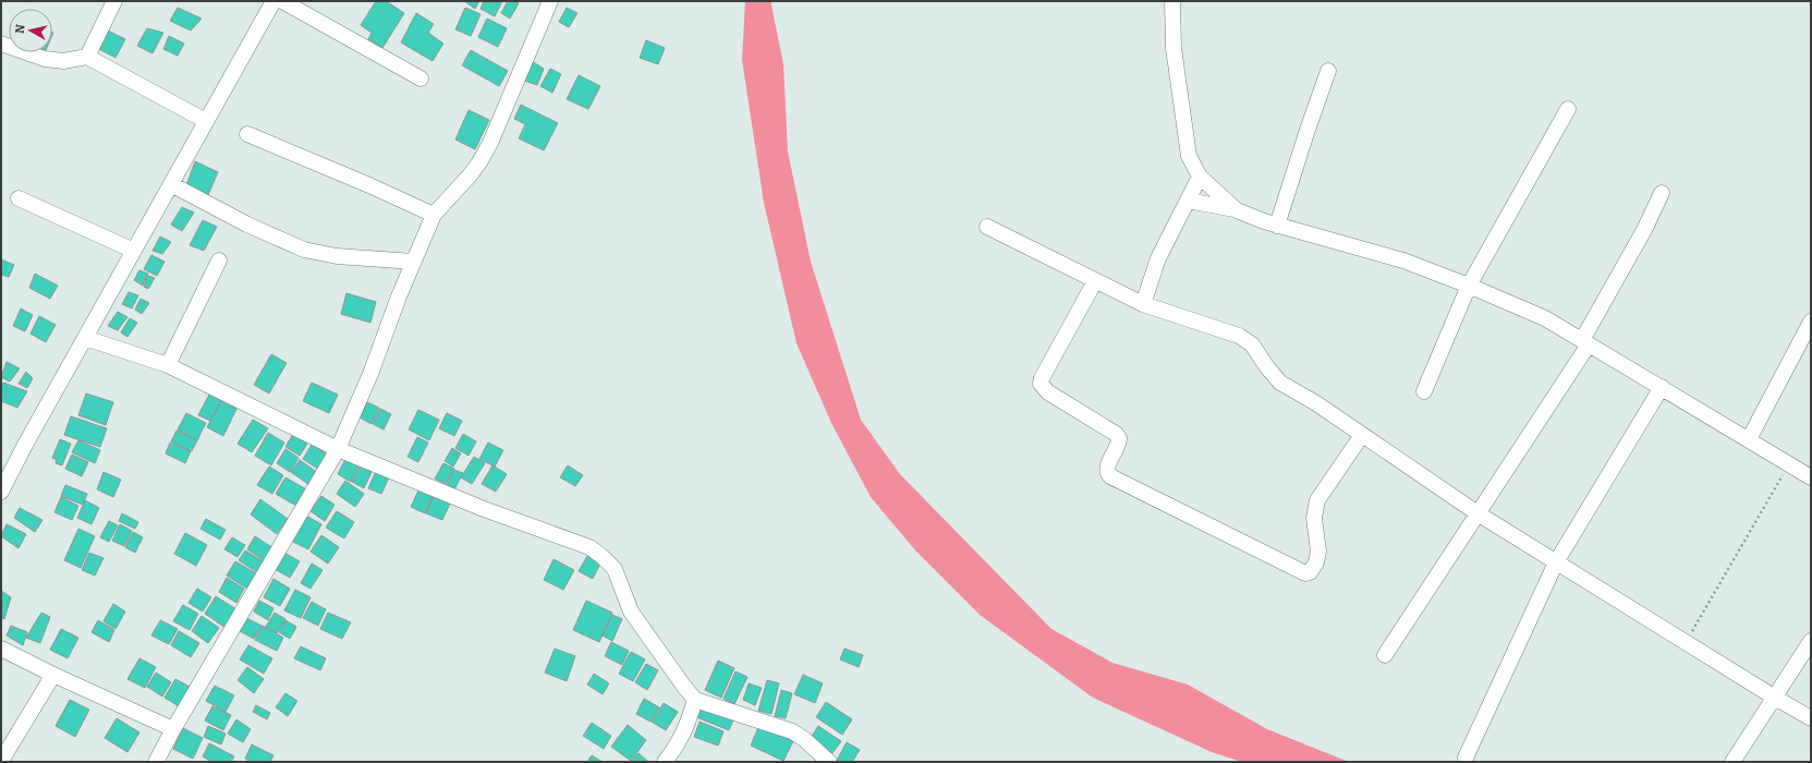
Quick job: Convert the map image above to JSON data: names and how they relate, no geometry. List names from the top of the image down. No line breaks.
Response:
{"north":"left"}
